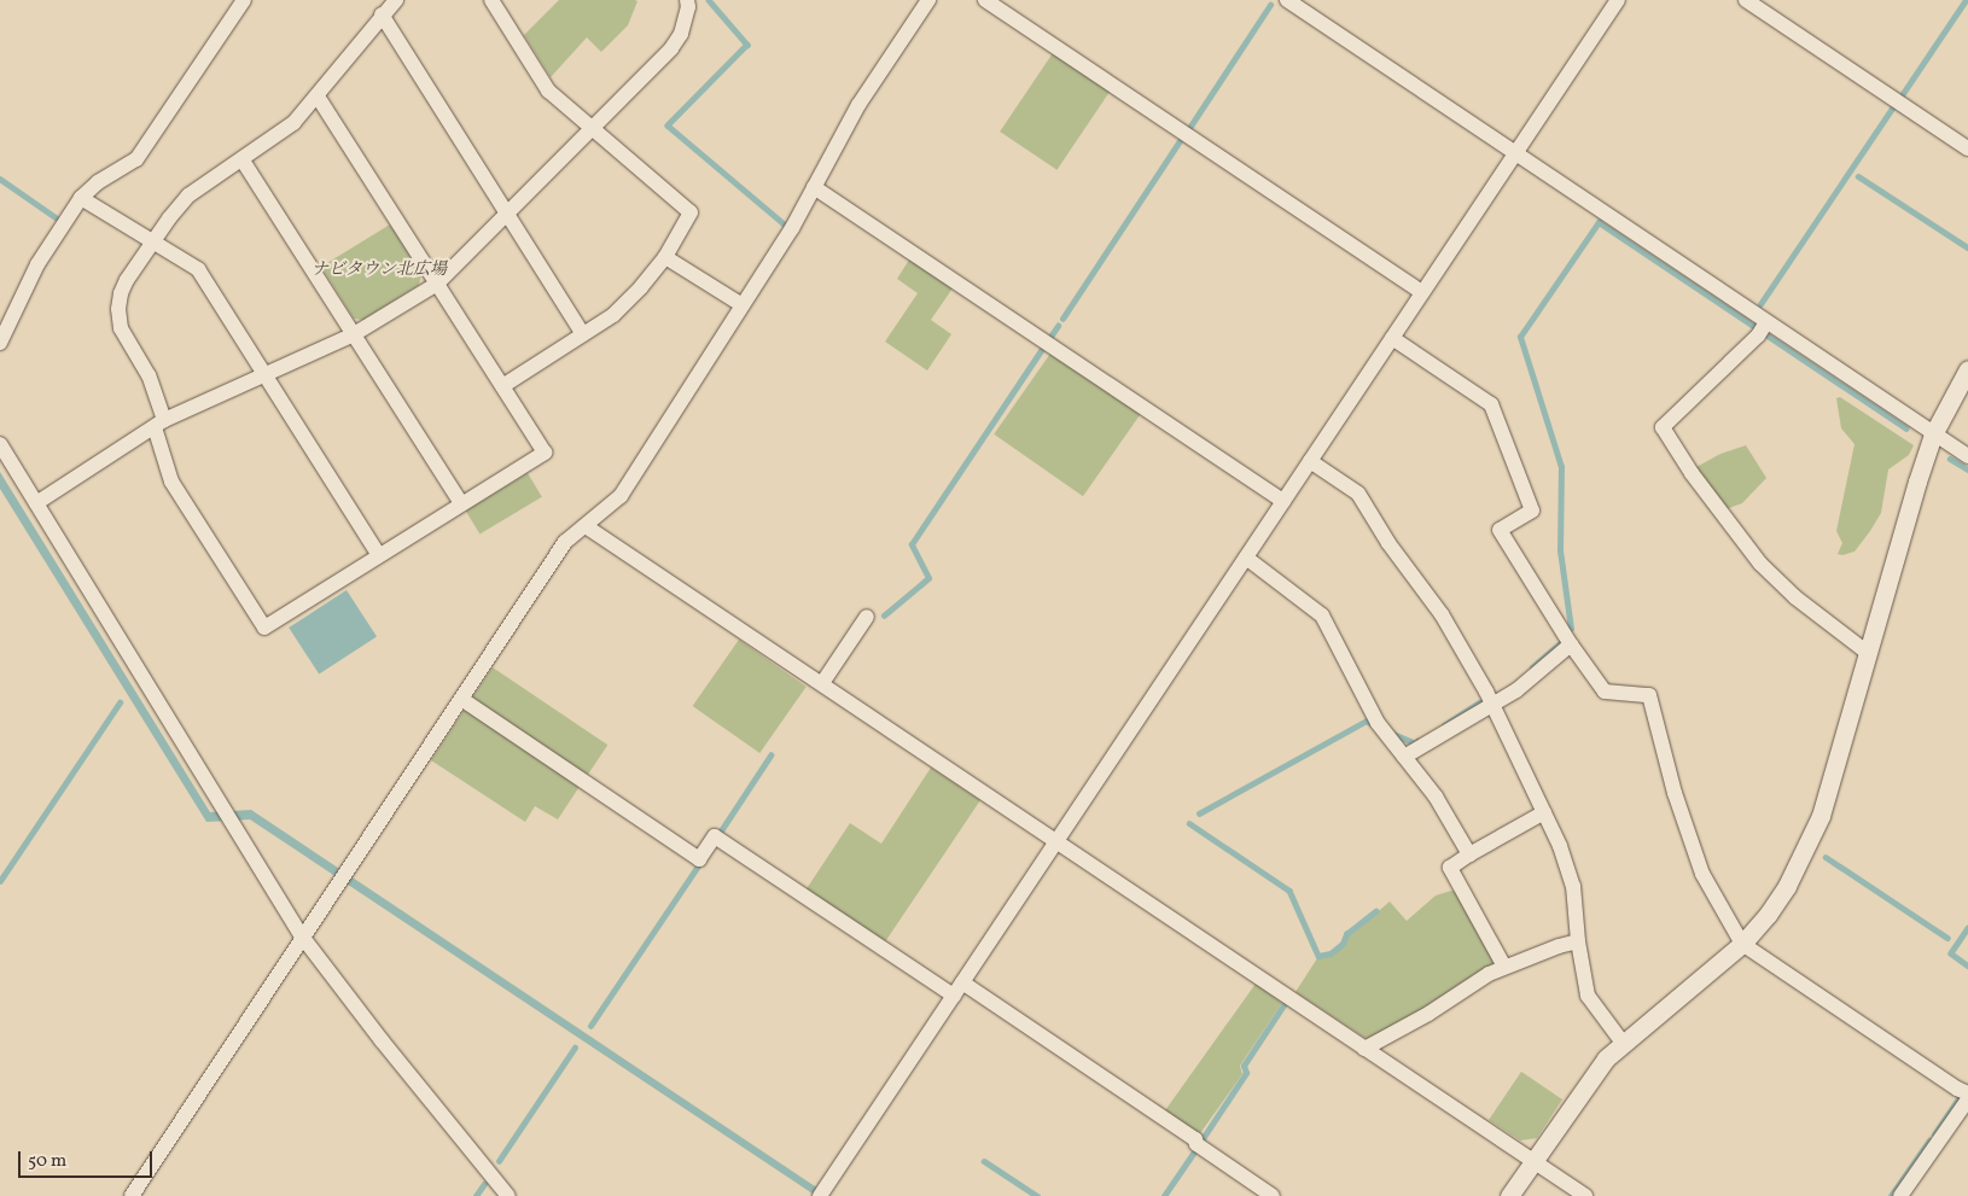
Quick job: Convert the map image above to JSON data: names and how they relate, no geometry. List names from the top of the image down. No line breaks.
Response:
{"parks":["ナビタウン北広場"],"scale_bar":"50 m"}
